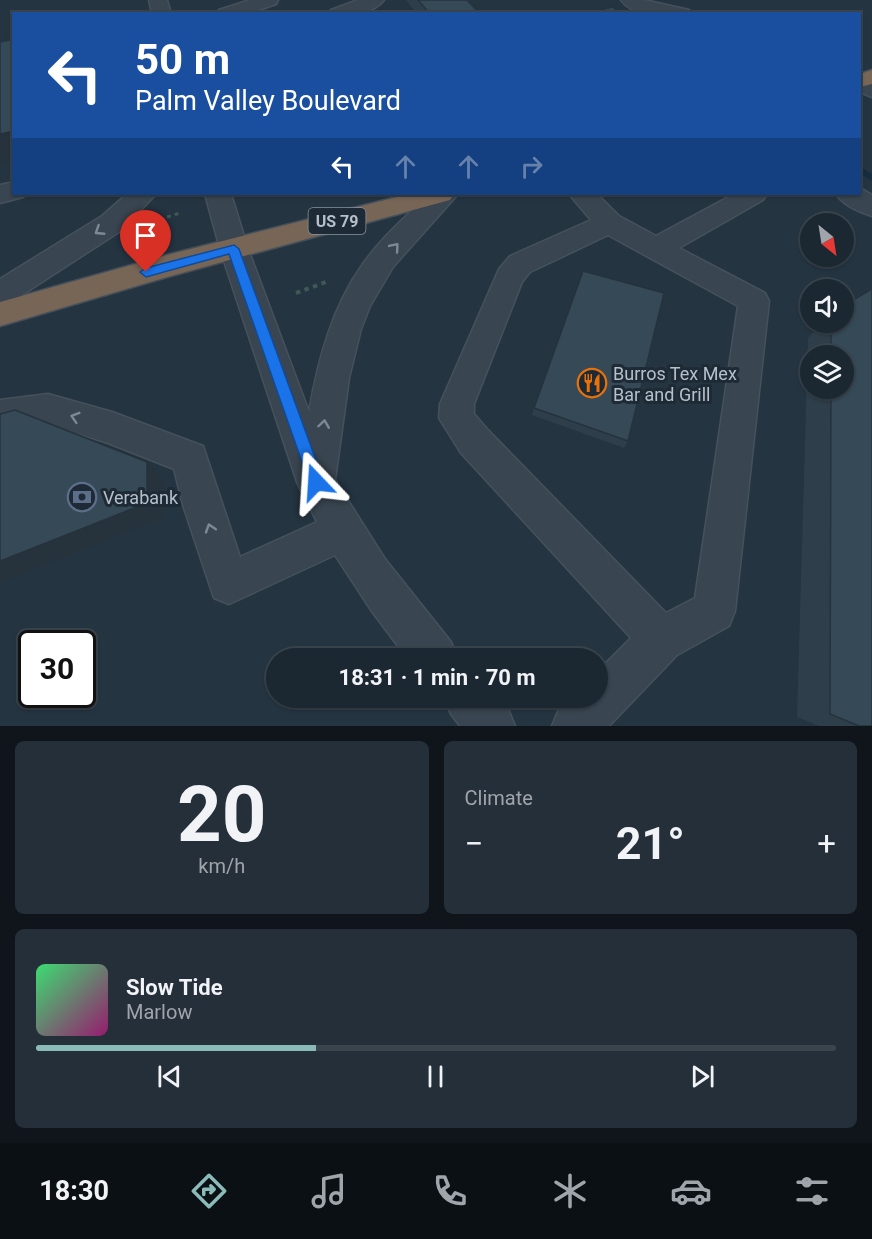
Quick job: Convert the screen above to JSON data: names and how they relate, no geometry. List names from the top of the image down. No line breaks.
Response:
{"streets":{"highway":["US 79"]},"places":{"restaurant":["Burros Tex Mex Bar and Grill"],"bank":["Verabank"]},"north":"bottom right","page":{"turn":["50 m","Palm Valley Boulevard"],"limit":"30","trip":"18:31 · 1 min · 70 m","tile":[["20","km/h"],"Climate"],"heat":["−","21°","+"],"song":["Slow Tide","Marlow"],"tabs":"18:30"}}
